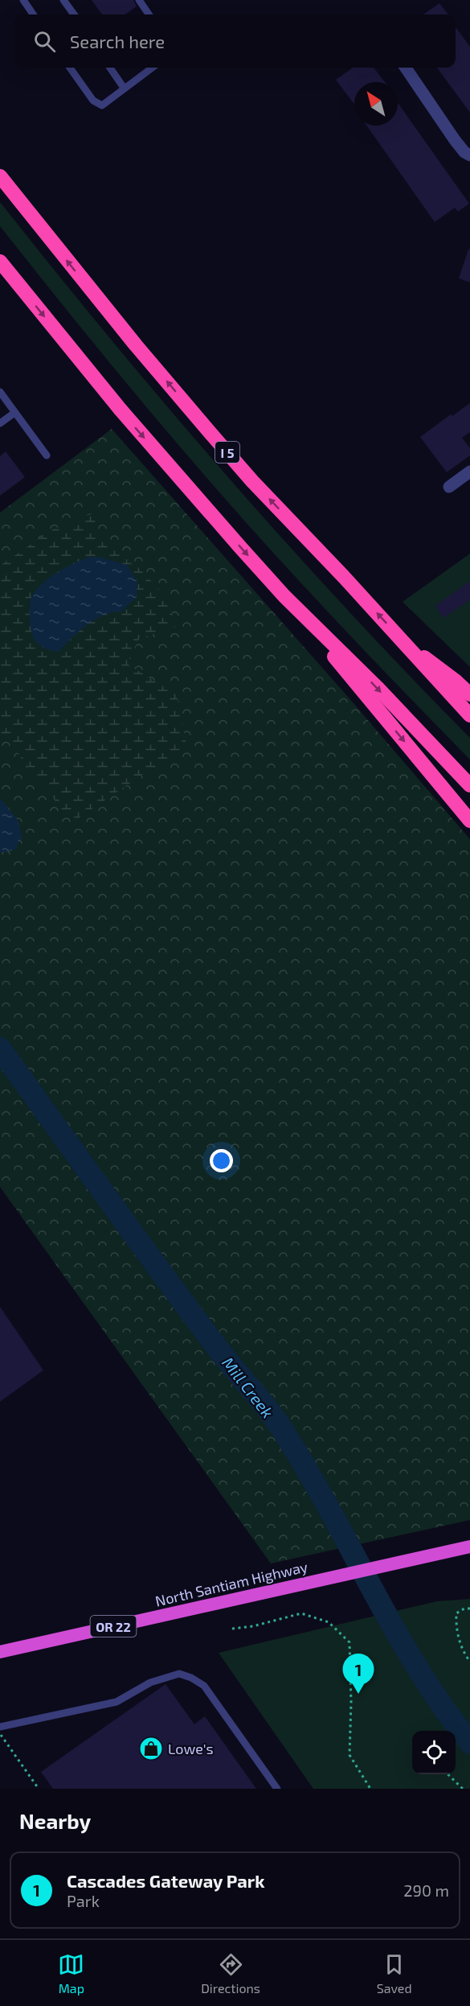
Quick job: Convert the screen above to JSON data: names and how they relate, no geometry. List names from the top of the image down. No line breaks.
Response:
{"streets":{"highway":["I 5","North Santiam Highway","OR 22"]},"water":["Mill Creek"],"places":{"shop":["Lowe's"]},"north":"top left","page":{"search":"Search here","pins":"1","heading":"Nearby","list":[{"mark":"1","name":"Cascades Gateway Park","note":"Park","value":"290 m"}],"nav":["Map","Directions","Saved"]}}
